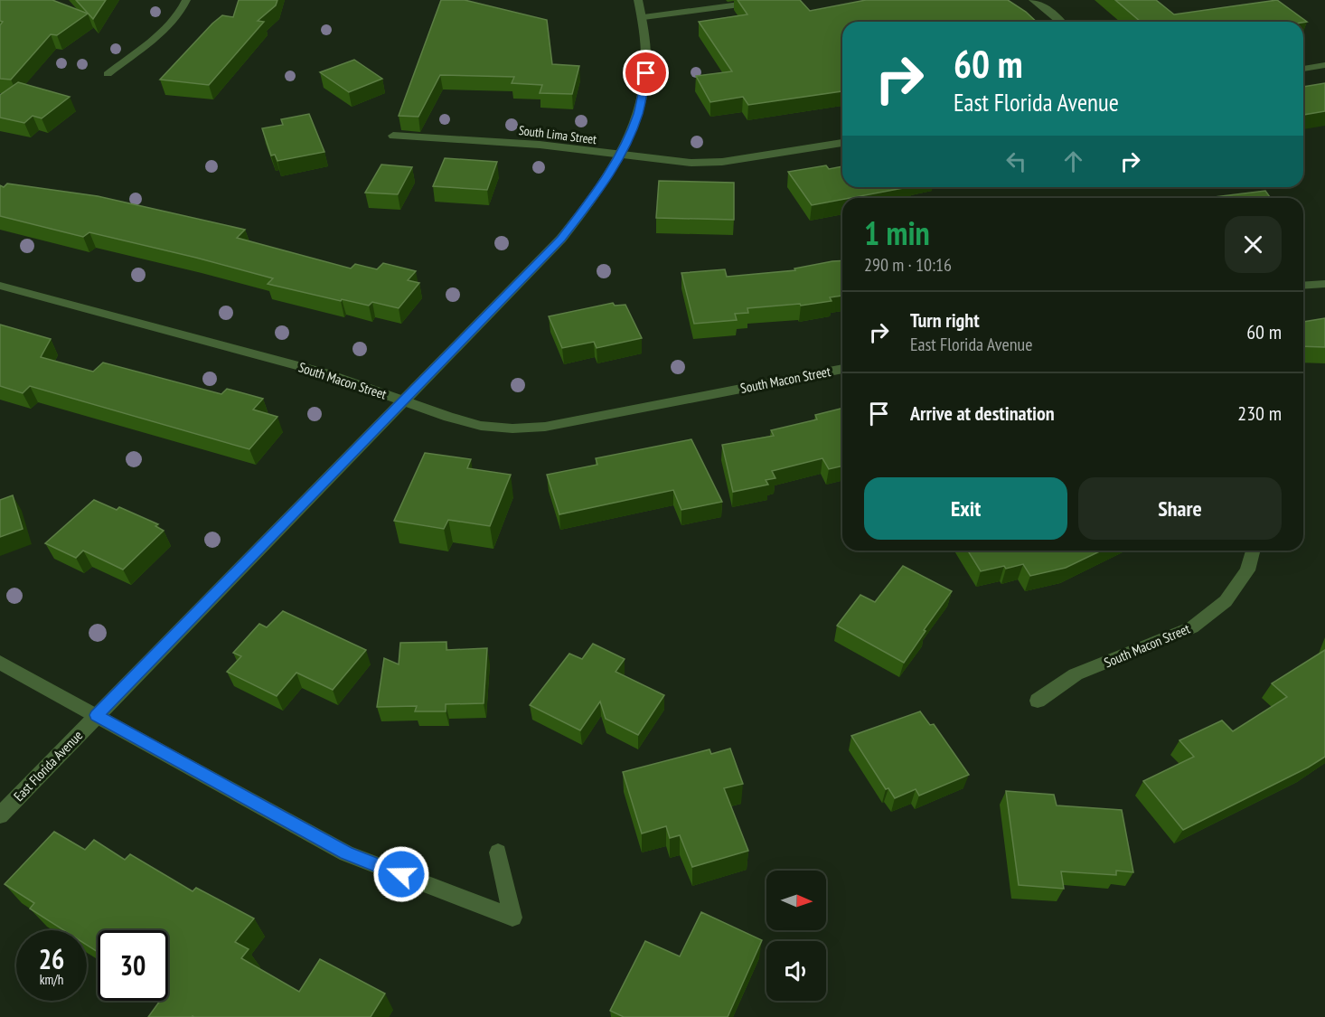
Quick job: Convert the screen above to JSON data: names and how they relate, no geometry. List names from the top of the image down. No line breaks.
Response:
{"streets":{"street":["South Lima Street","South Macon Street","East Florida Avenue"]},"crossings":[["South Lima Street","East Florida Avenue"],["South Macon Street","East Florida Avenue"]],"north":"right","page":{"turn":["60 m","East Florida Avenue"],"heading":["1 min","290 m · 10:16"],"list":[{"name":"Turn right","note":"East Florida Avenue","value":"60 m"},{"name":"Arrive at destination","value":"230 m"}],"buttons":["Exit","Share"],"speed":"26 km/h","limit":"30"}}
